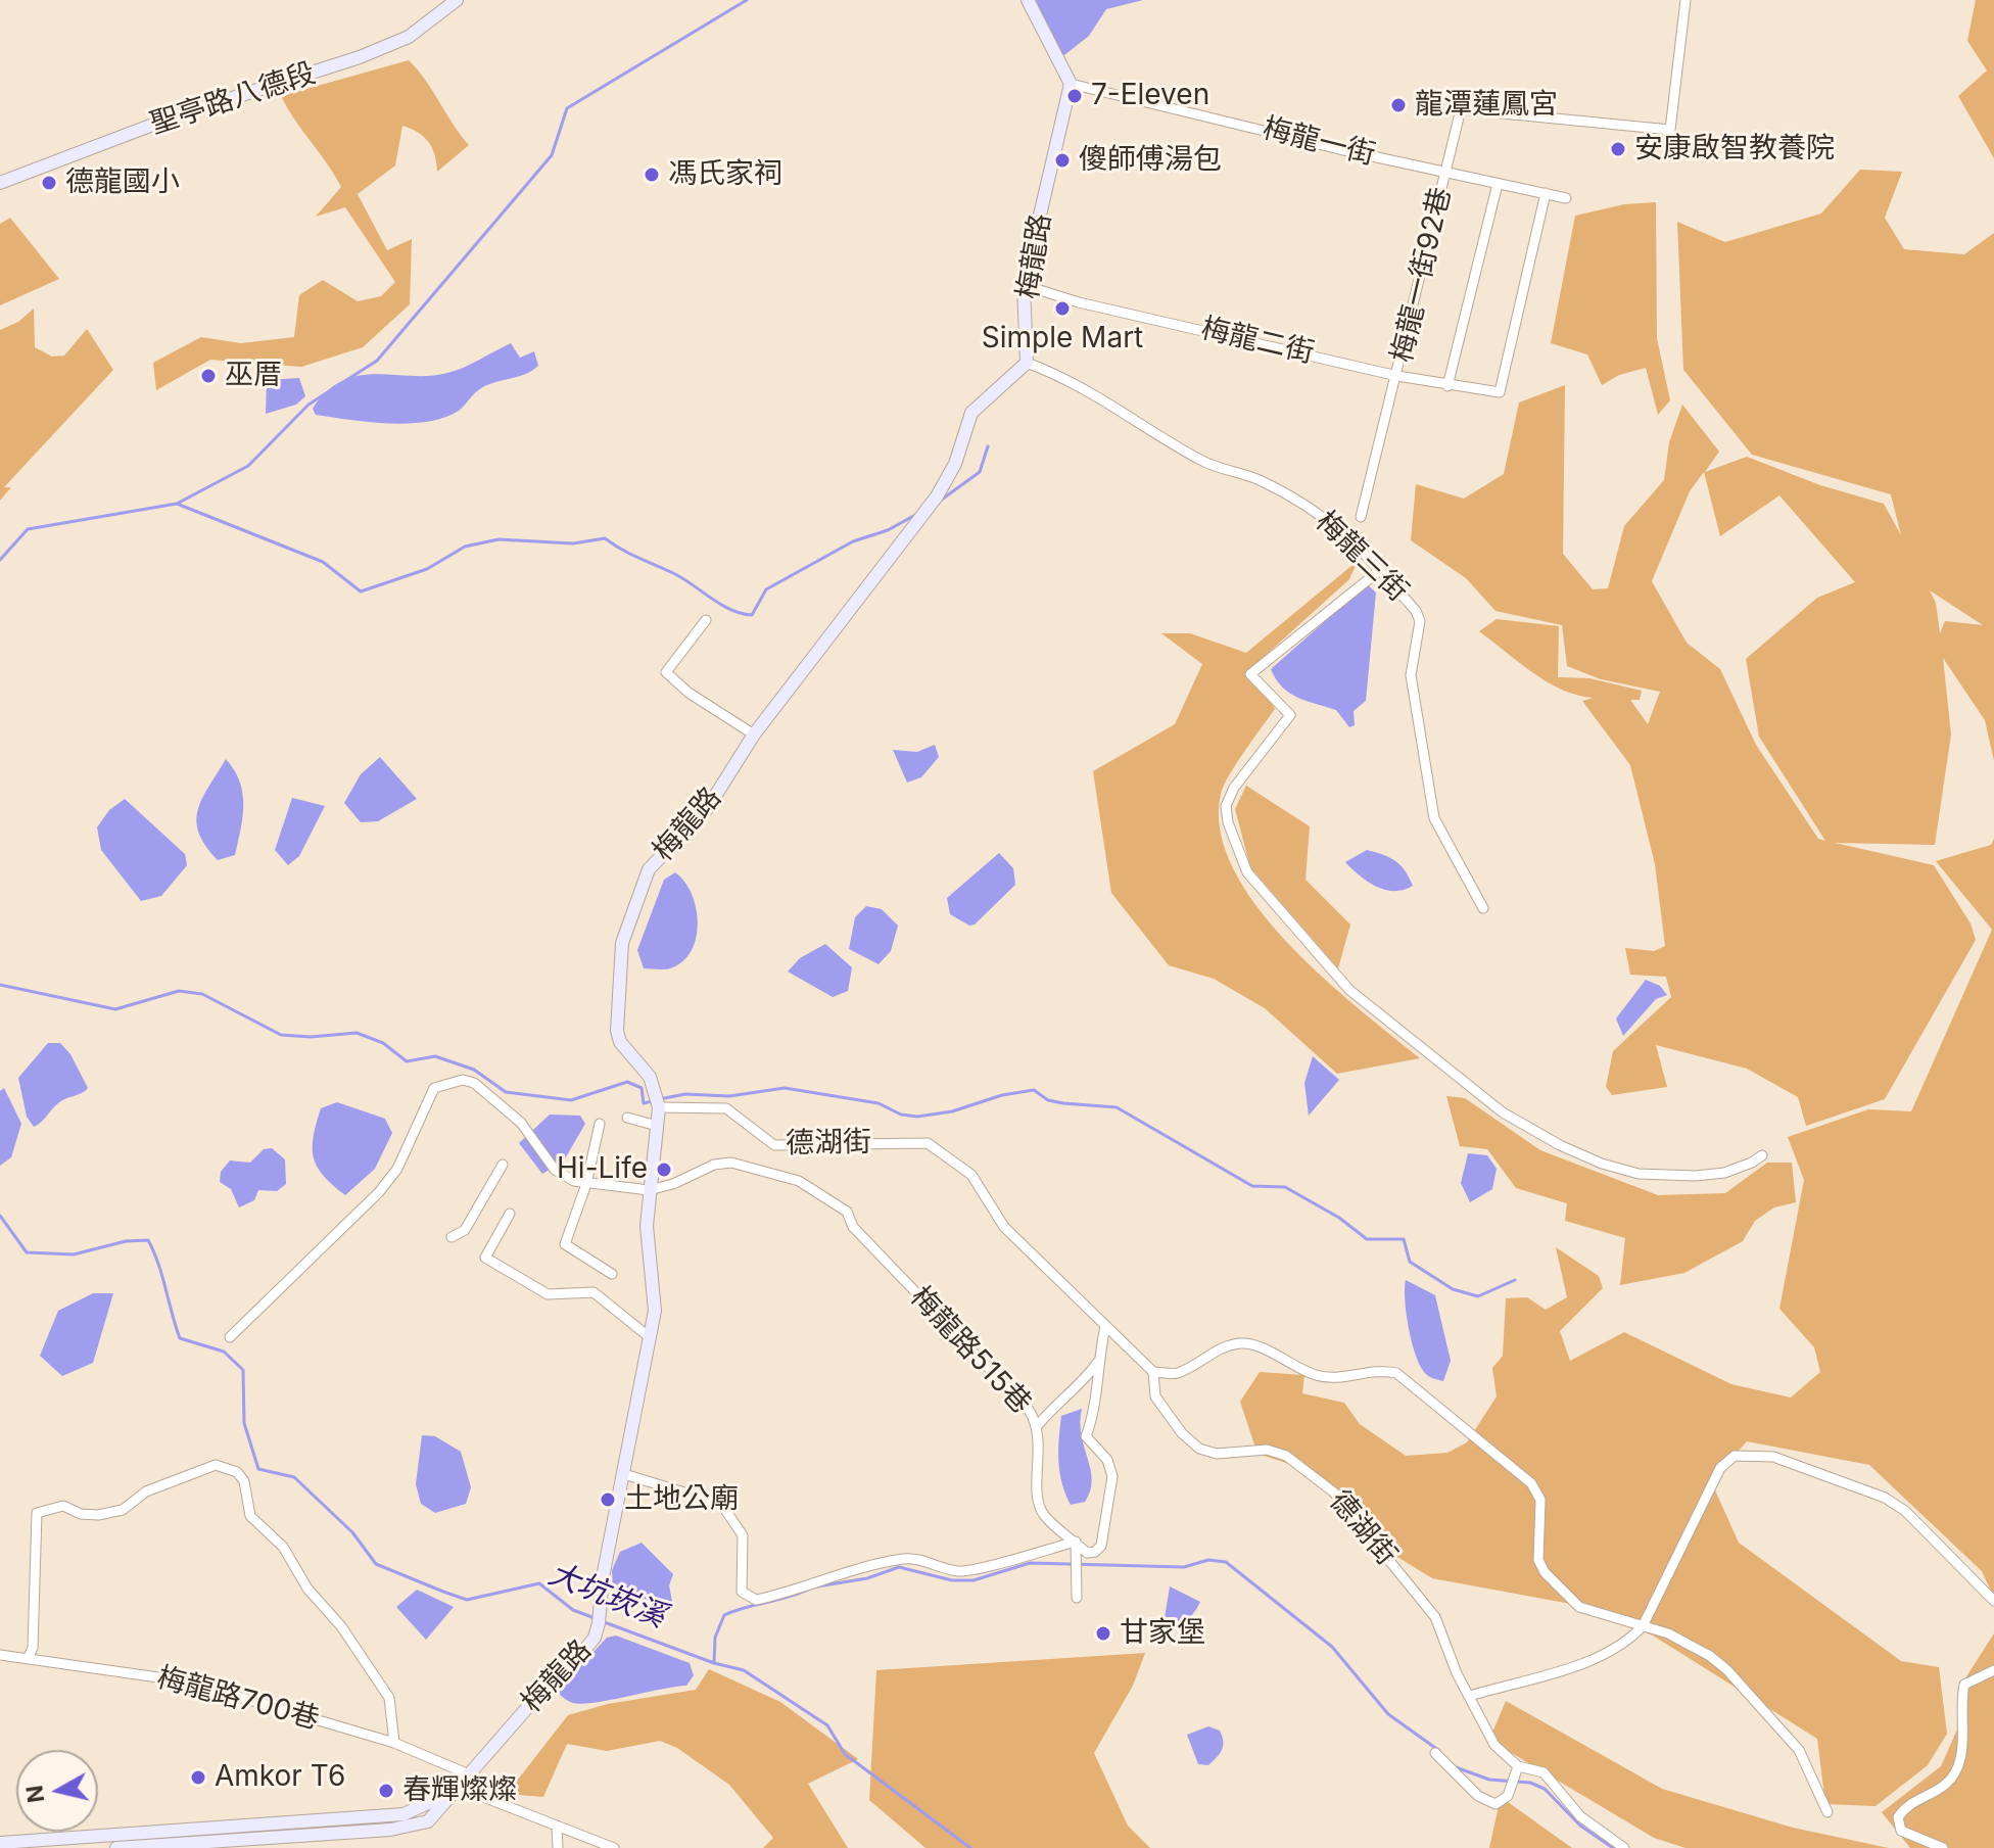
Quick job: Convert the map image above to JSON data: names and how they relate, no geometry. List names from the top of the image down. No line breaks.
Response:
{"streets":{"street":["聖亭路八德段","梅龍一街","梅龍路","梅龍一街92巷","梅龍二街","梅龍三街","德湖街","梅龍路515巷","梅龍路700巷"]},"crossings":[["梅龍一街","梅龍路"],["梅龍一街","梅龍一街92巷"],["梅龍一街","梅龍二街"],["梅龍路","梅龍二街"],["梅龍路","梅龍三街"],["梅龍路","德湖街"],["梅龍路","梅龍路515巷"],["梅龍路","梅龍路700巷"],["梅龍一街92巷","梅龍二街"]],"water":["大坑崁溪"],"places":["7-Eleven","龍潭蓮鳳宮","安康啟智教養院","傻師傅湯包","馮氏家祠","德龍國小","Simple Mart","巫厝","Hi-Life","土地公廟","甘家堡","Amkor T6","春輝燦燦"],"north":"left"}
